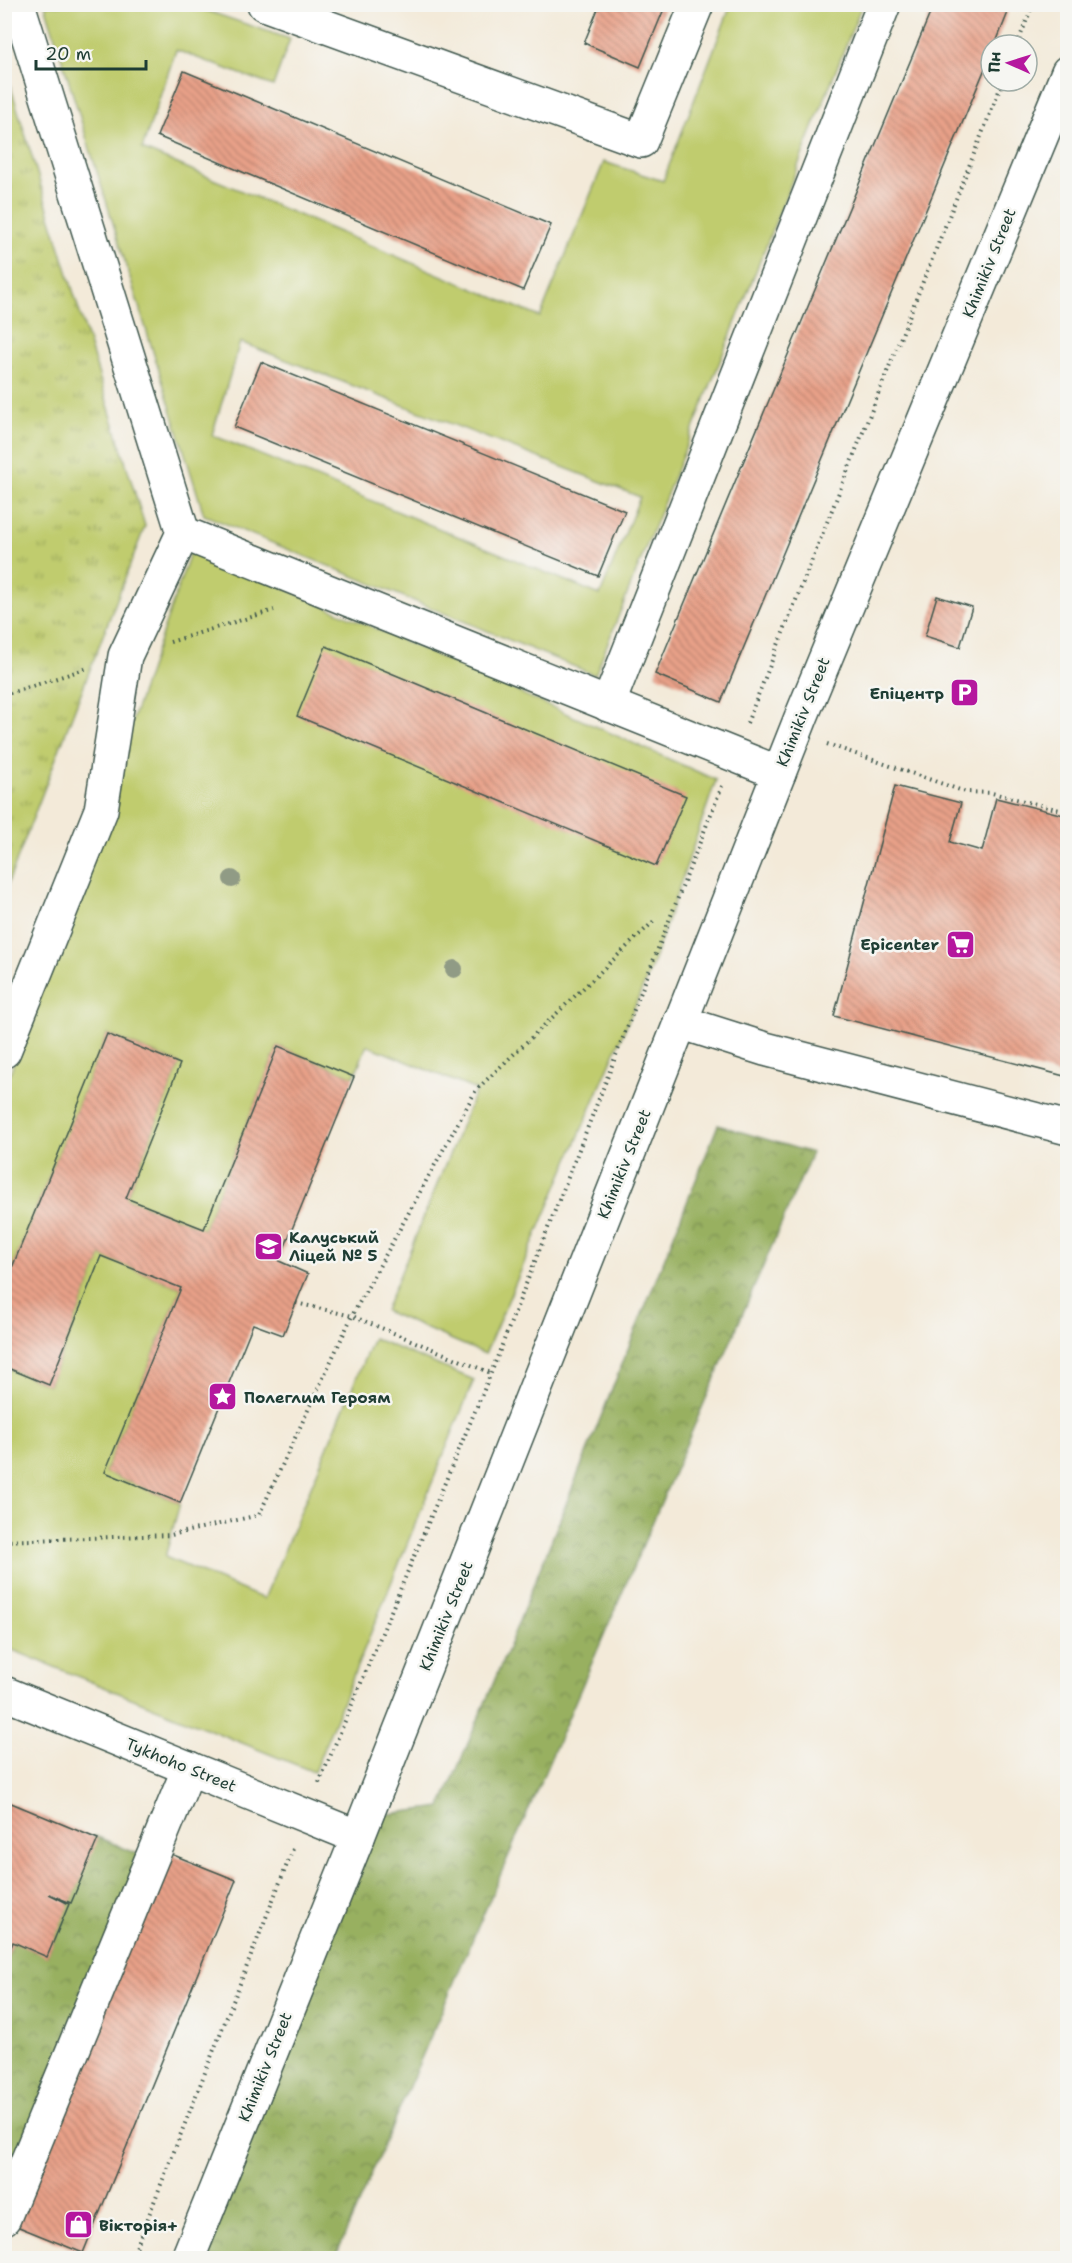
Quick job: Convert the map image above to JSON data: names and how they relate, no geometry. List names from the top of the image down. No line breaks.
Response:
{"streets":{"street":["Khimikiv Street","Tykhoho Street"]},"crossings":[["Khimikiv Street","Tykhoho Street"]],"places":{"parking":["Епіцентр"],"supermarket":["Epicenter"],"school or university":["Калуський Ліцей № 5"],"place":["Полеглим Героям"],"shop":["Вікторія+"]},"scale_bar":"20 m","north":"left"}
